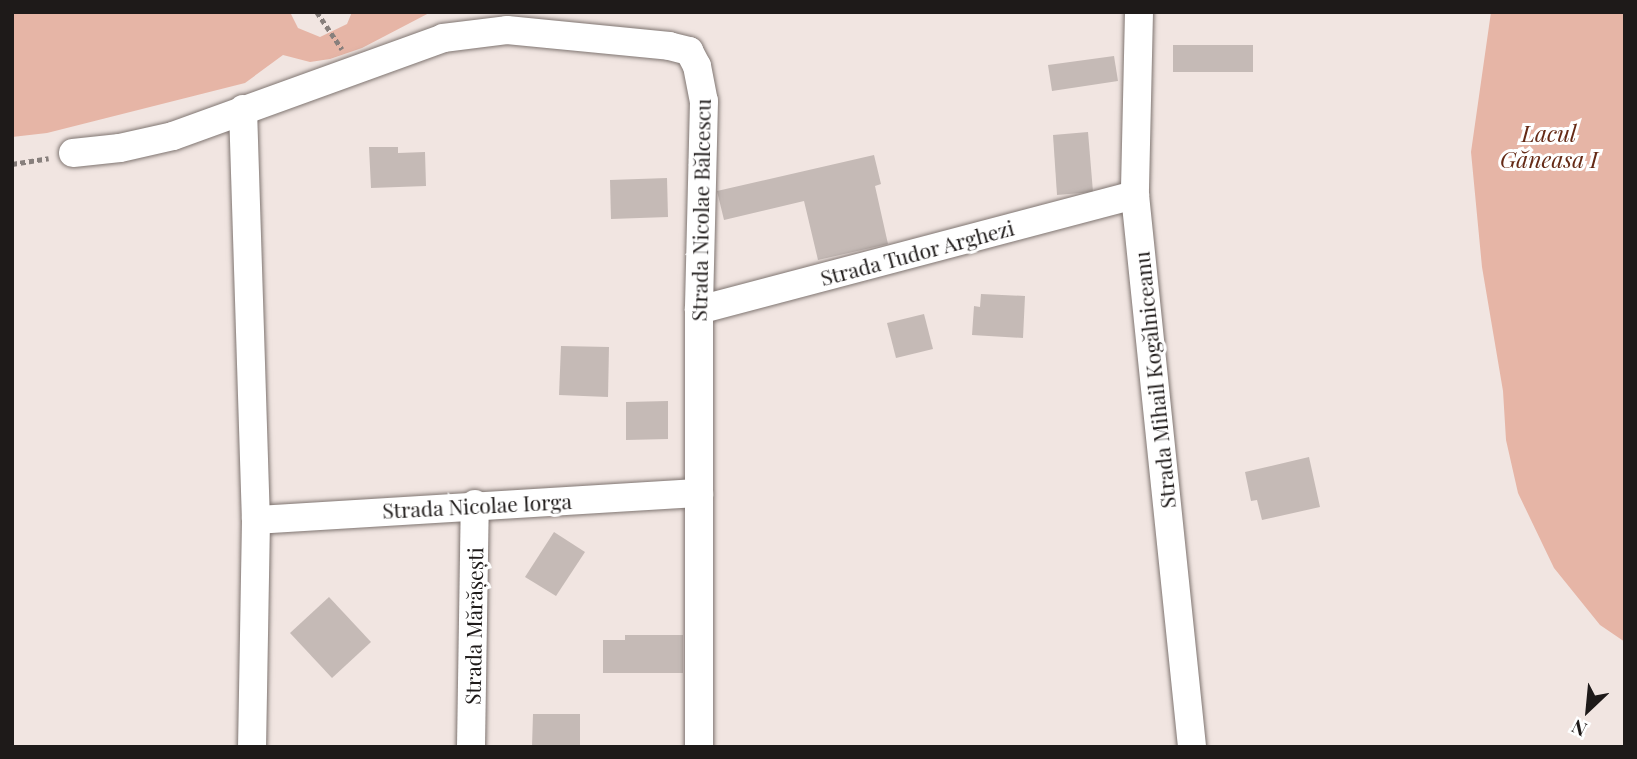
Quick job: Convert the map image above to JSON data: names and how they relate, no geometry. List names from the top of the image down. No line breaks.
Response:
{"streets":{"street":["Strada Nicolae Bălcescu","Strada Tudor Arghezi","Strada Mihail Kogălniceanu","Strada Nicolae Iorga","Strada Mărășești"]},"crossings":[["Strada Nicolae Bălcescu","Strada Tudor Arghezi"],["Strada Nicolae Bălcescu","Strada Nicolae Iorga"],["Strada Tudor Arghezi","Strada Mihail Kogălniceanu"],["Strada Nicolae Iorga","Strada Mărășești"]],"water":["Lacul Găneasa I"],"north":"bottom left"}
